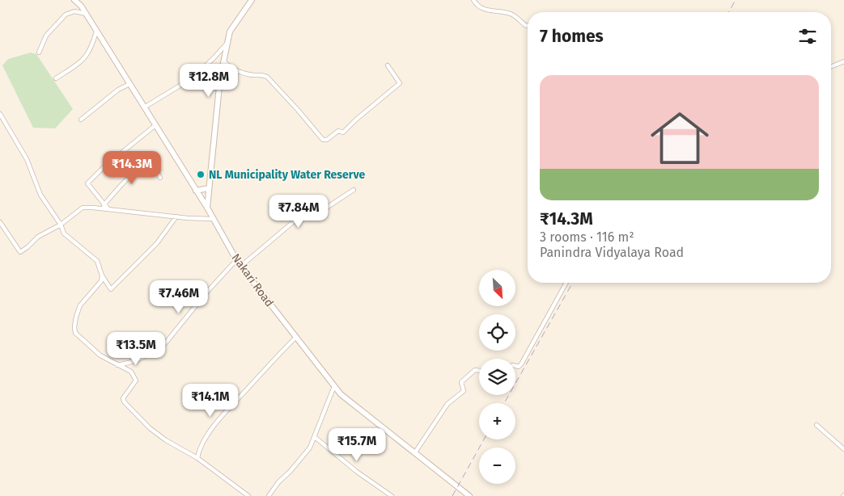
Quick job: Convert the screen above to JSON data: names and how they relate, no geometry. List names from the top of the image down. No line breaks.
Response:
{"streets":{"street":["Nakari Road"]},"places":["NL Municipality Water Reserve"],"north":"bottom right","page":{"heading":"7 homes","list":[{"name":"₹14.3M","note":"3 rooms · 116 m² · Panindra Vidyalaya Road"}],"price":["₹12.8M","₹14.3M","₹7.84M","₹7.46M","₹13.5M","₹14.1M","₹15.7M"],"map_buttons":["+","−"]}}
